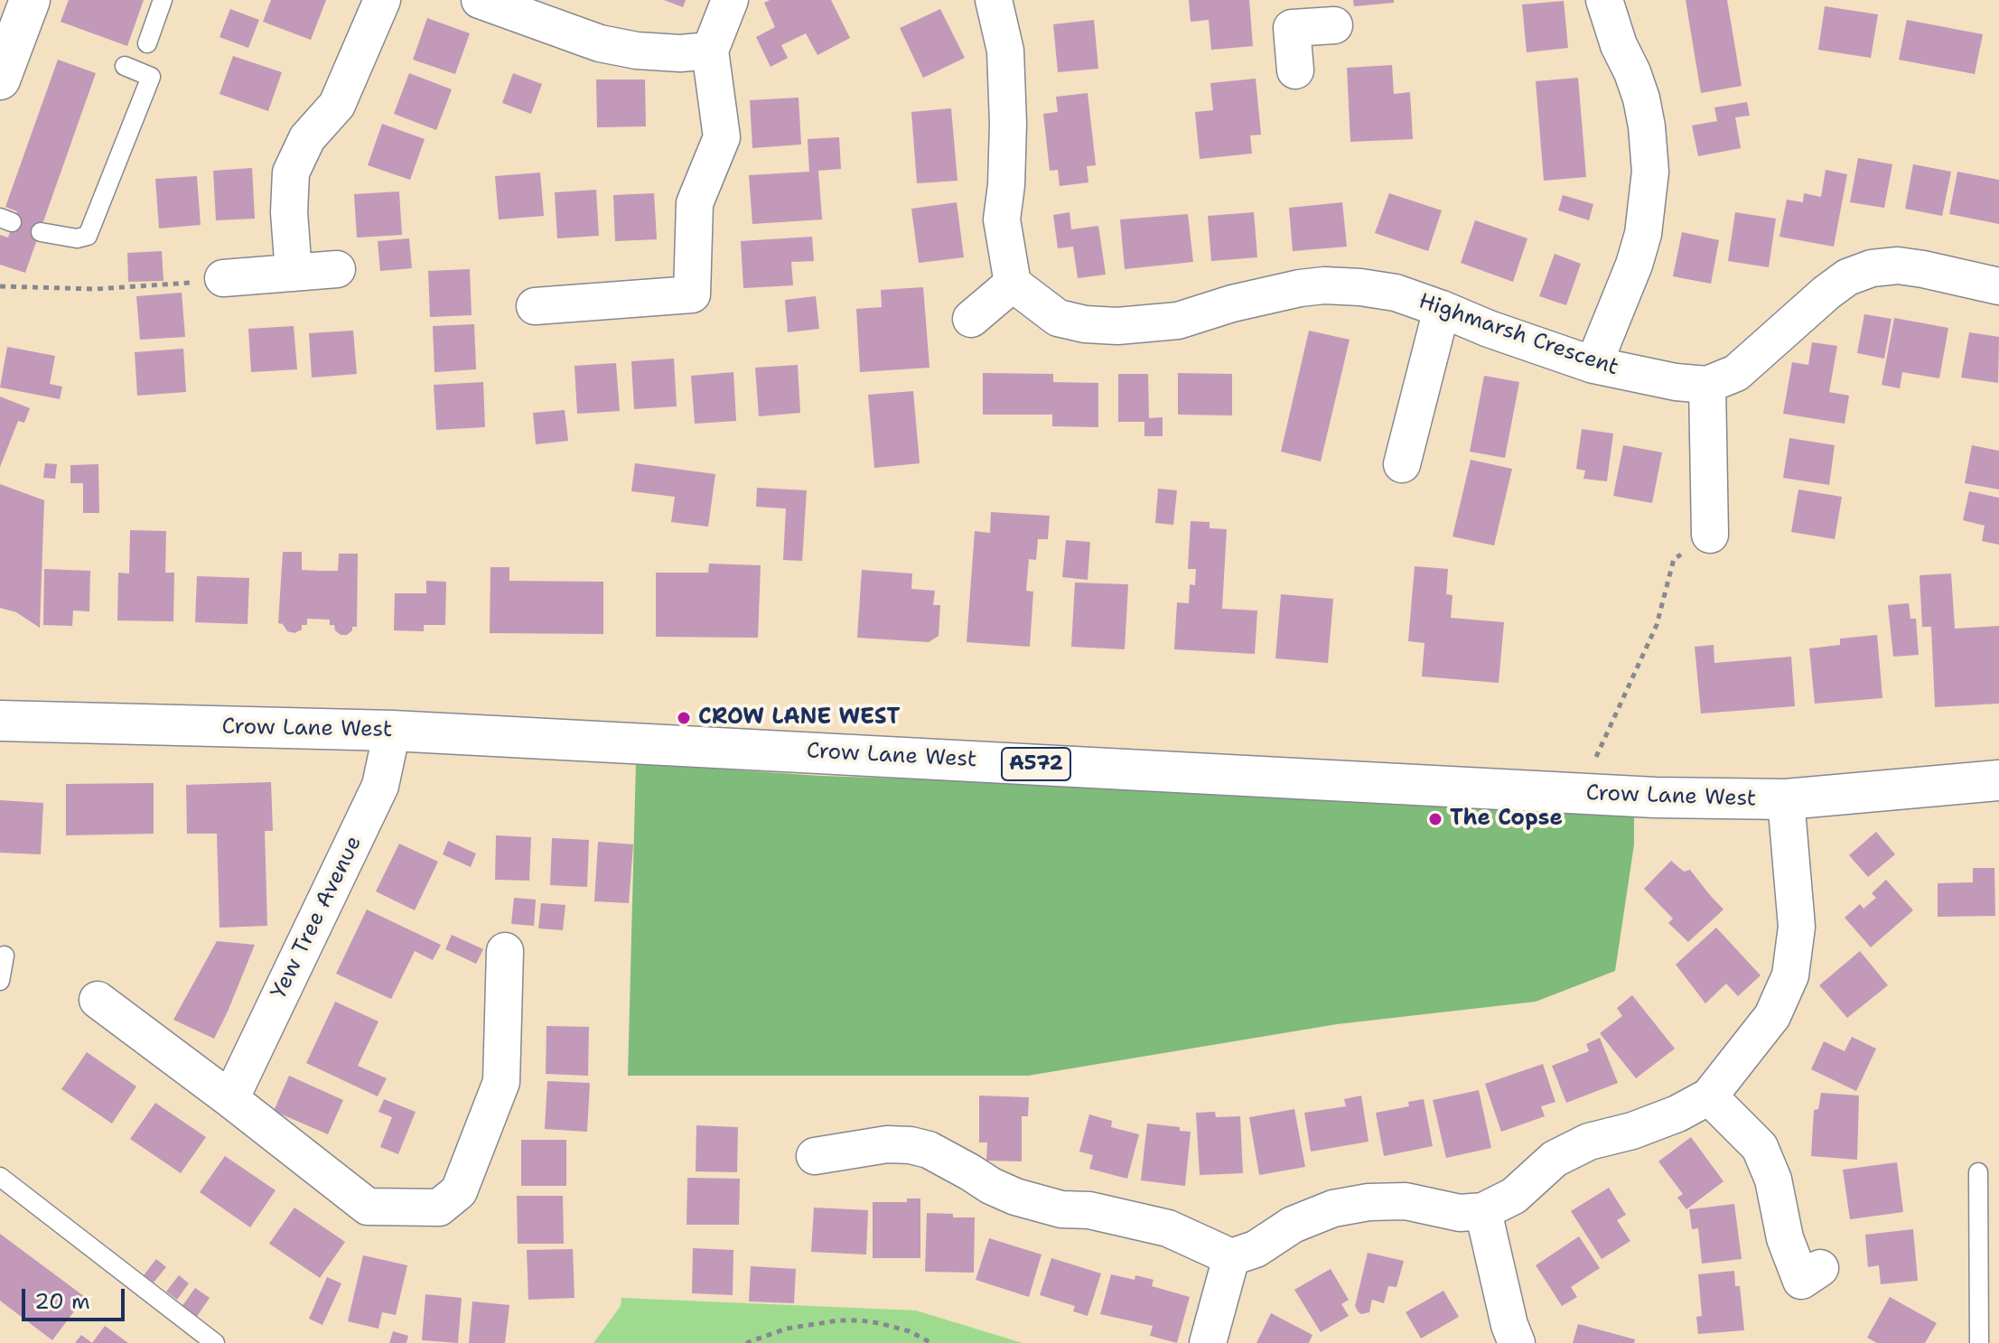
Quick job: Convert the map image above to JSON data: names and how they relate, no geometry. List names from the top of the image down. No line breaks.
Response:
{"streets":{"main road":["Crow Lane West","A572"],"street":["Highmarsh Crescent","Yew Tree Avenue"]},"crossings":[["Crow Lane West","Yew Tree Avenue"]],"places":["CROW LANE WEST","The Copse"],"scale_bar":"20 m"}
